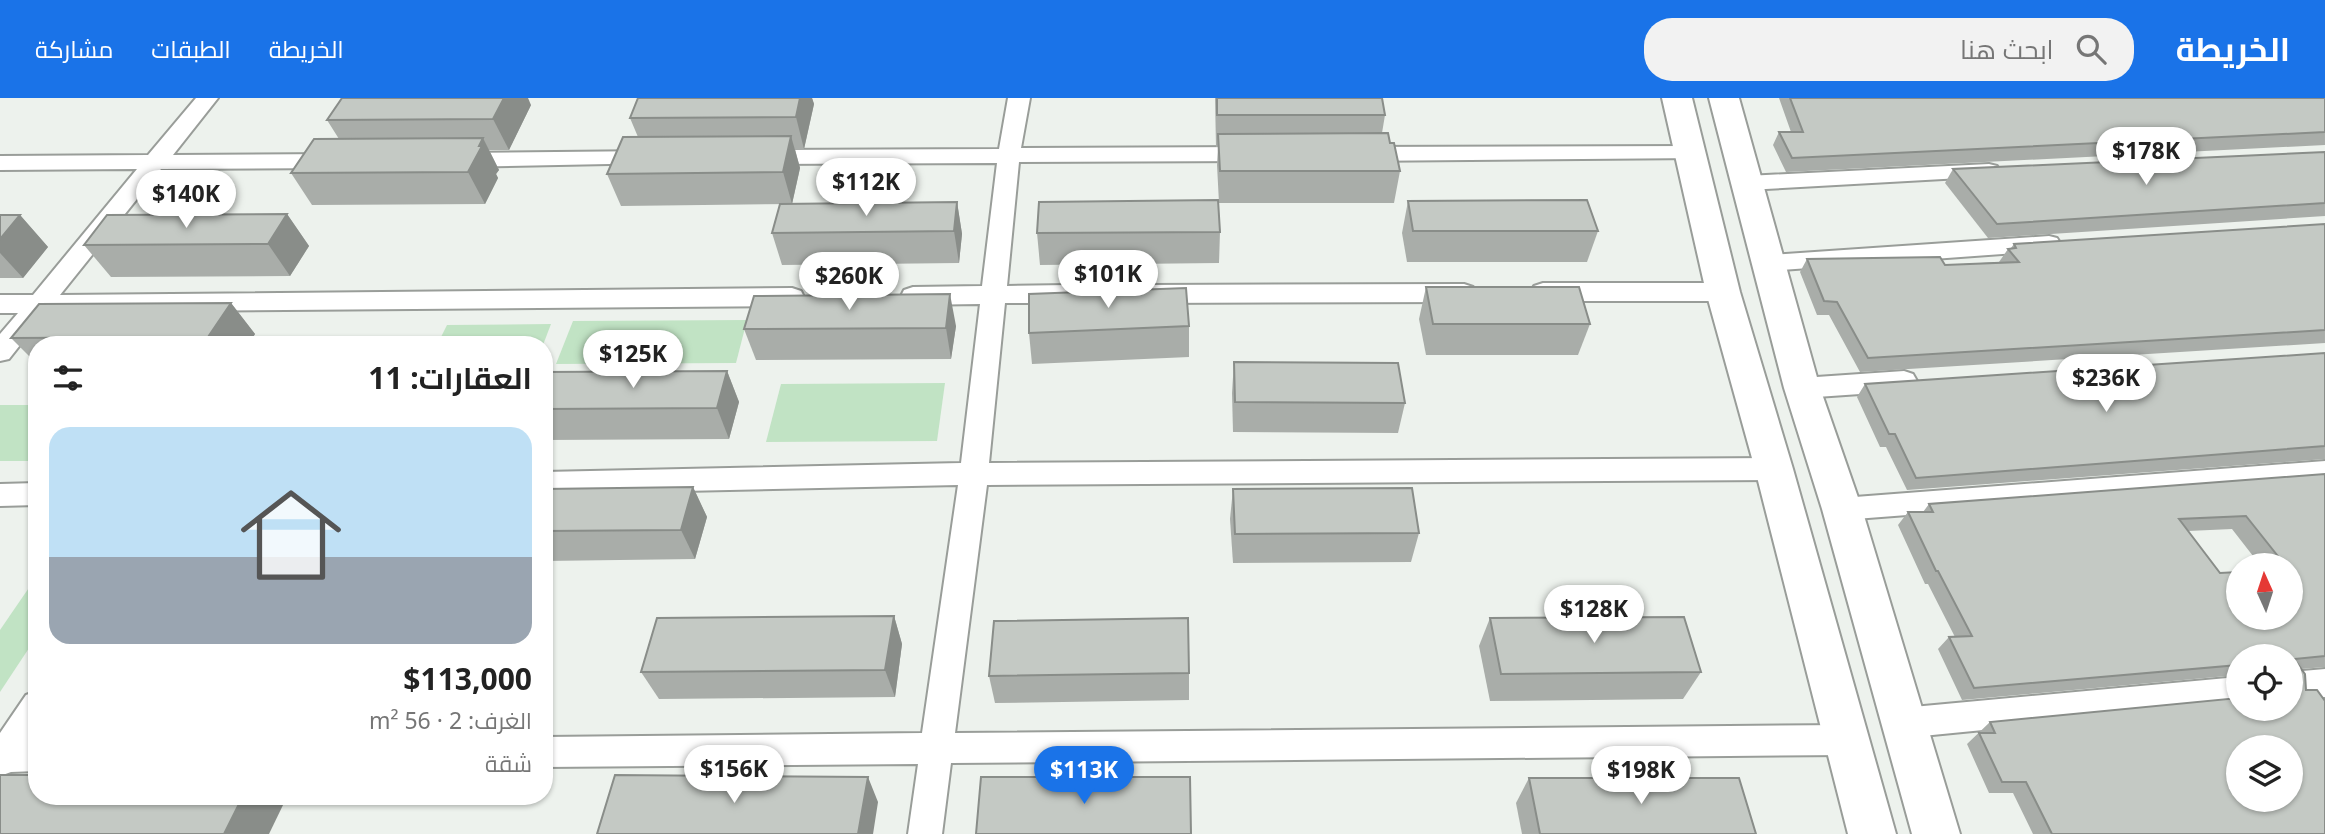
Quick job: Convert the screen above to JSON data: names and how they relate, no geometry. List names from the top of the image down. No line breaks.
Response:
{"north":"top","page":{"header":"الخريطة","search":"ابحث هنا","nav":["الخريطة","الطبقات","مشاركة"],"price":["$178K","$112K","$140K","$101K","$260K","$125K","$236K","$128K","$156K","$113K","$198K"],"heading":"العقارات: 11","list":[{"name":"$113,000","note":"الغرف: 2 · 56 m² · شقة"}]}}
